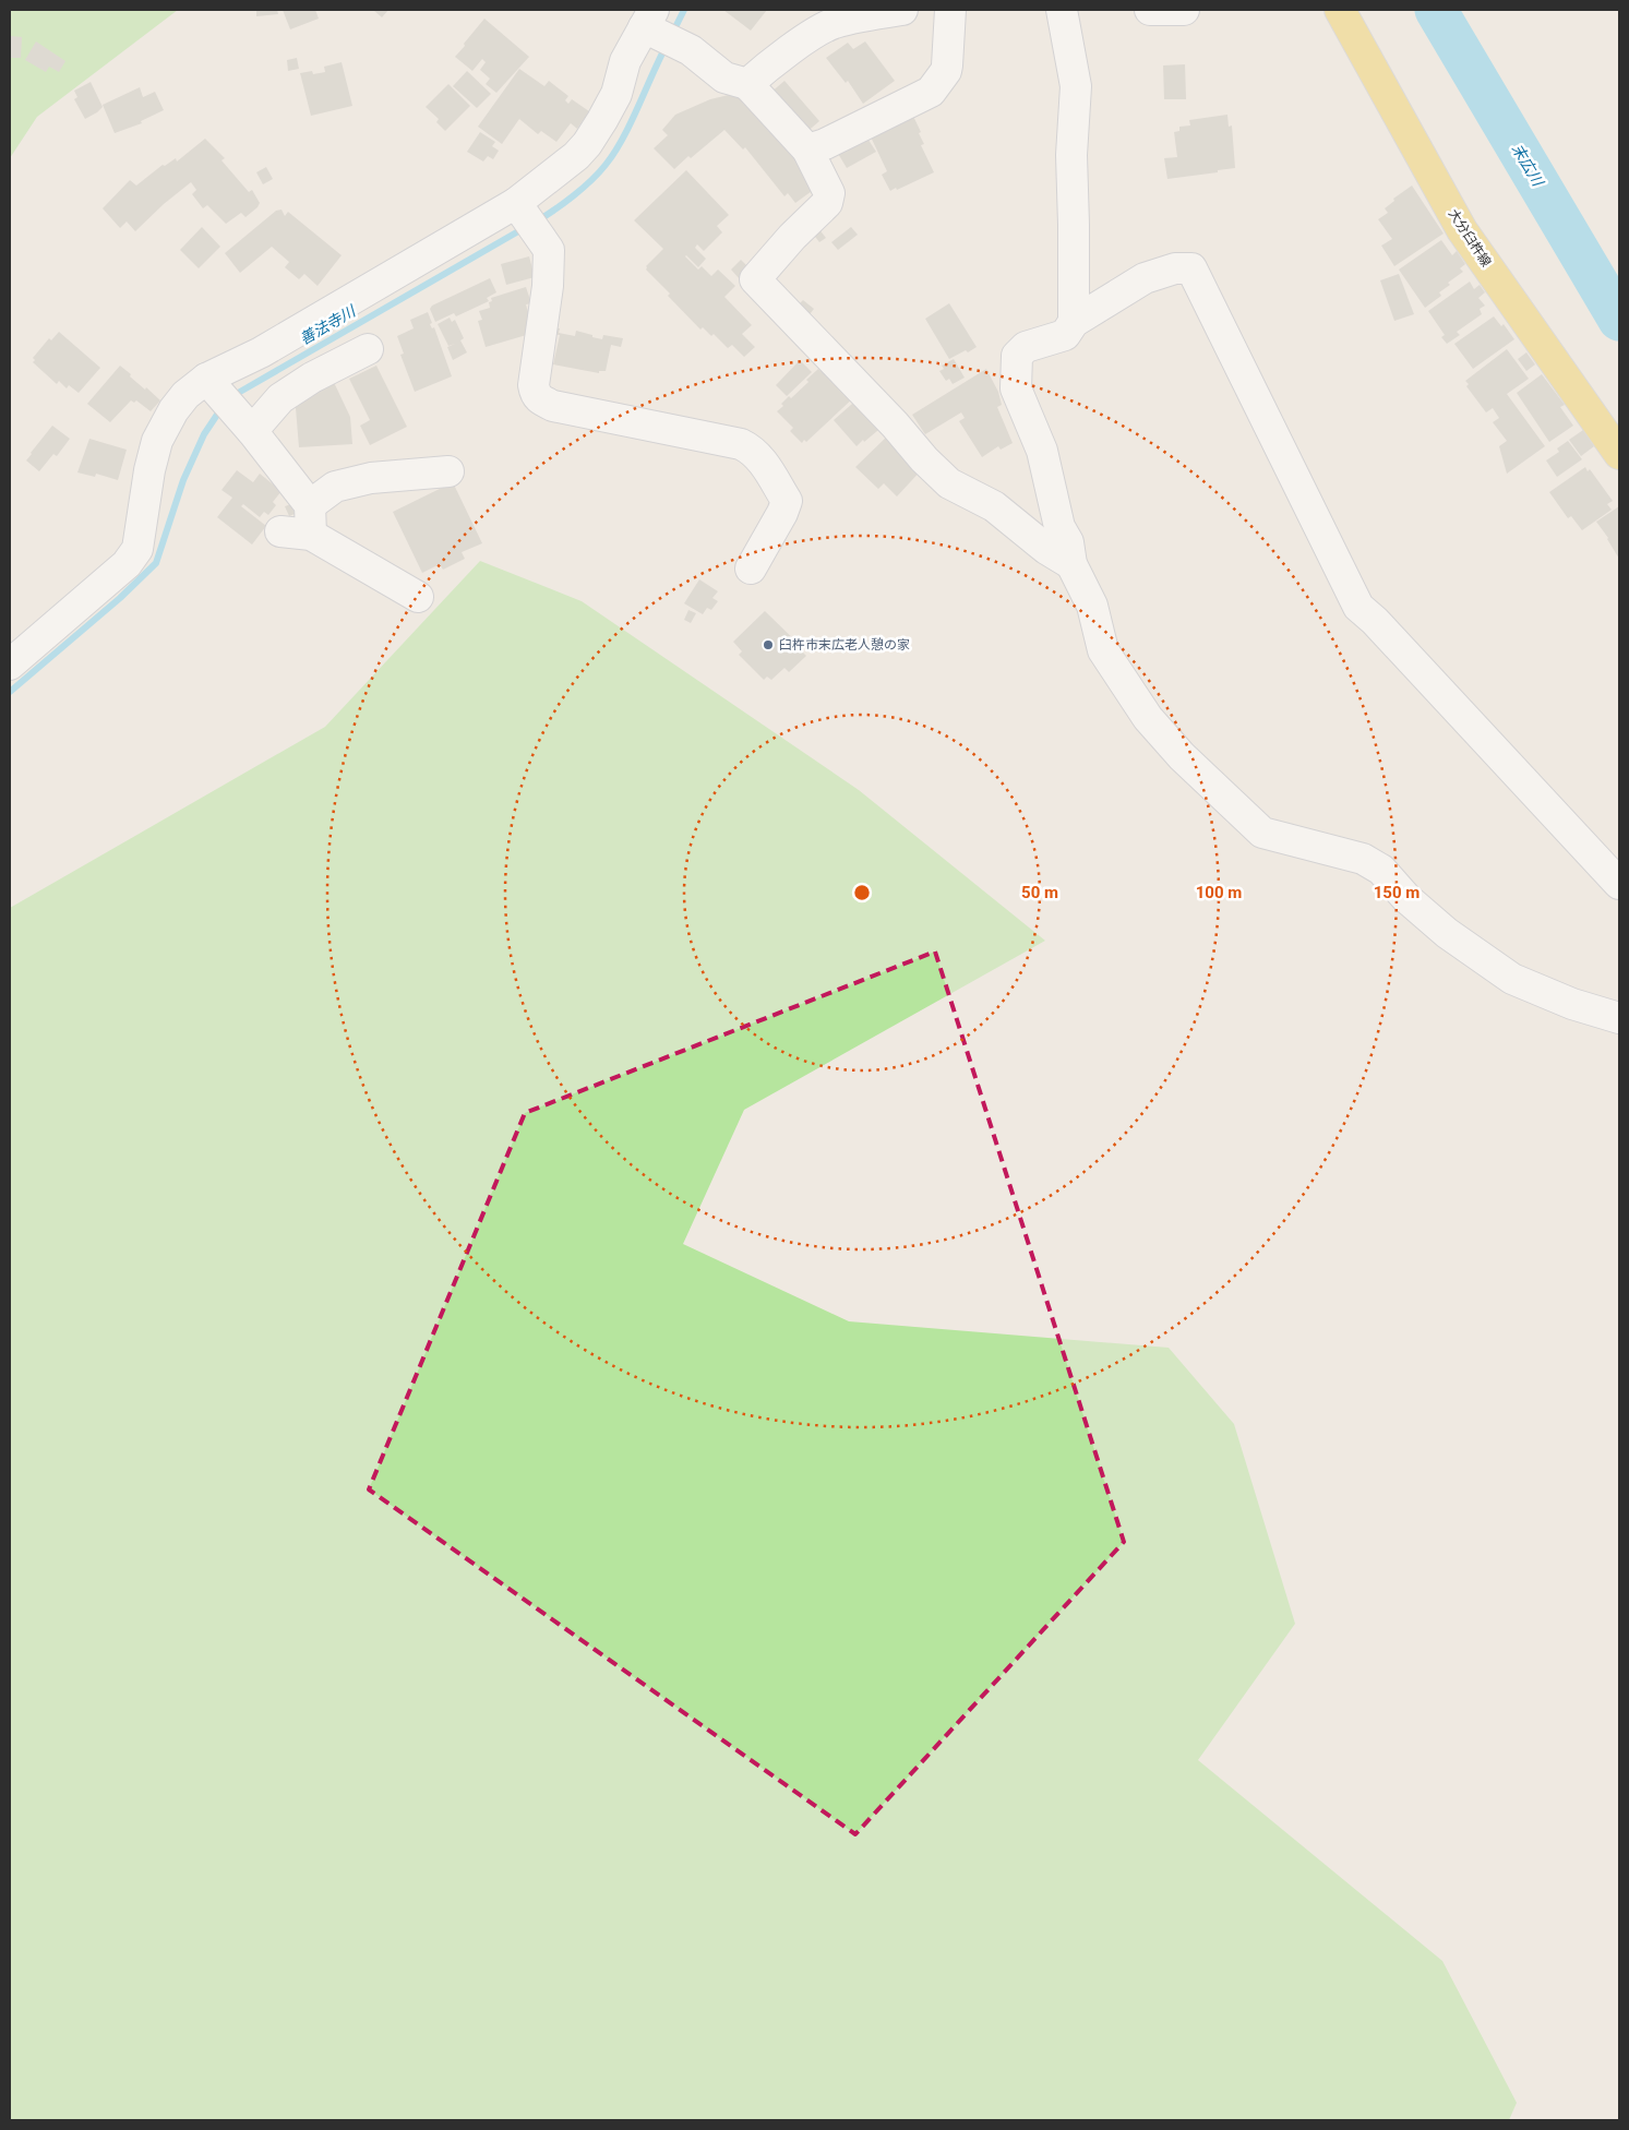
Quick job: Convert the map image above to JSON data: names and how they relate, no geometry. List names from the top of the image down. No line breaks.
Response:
{"streets":{"main road":["大分臼杵線"]},"water":["末広川","善法寺川"],"places":["臼杵市末広老人憩の家"],"rings":["50 m","100 m","150 m"]}
